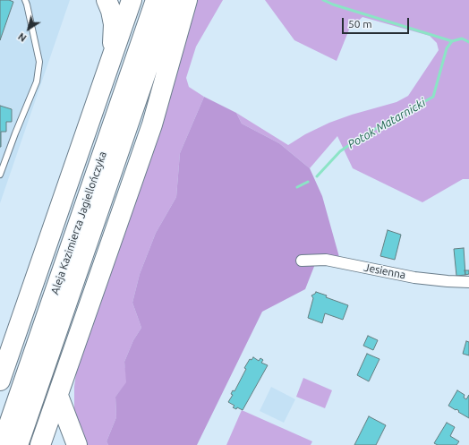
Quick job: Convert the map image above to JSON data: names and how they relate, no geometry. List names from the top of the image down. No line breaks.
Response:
{"streets":{"highway":["Aleja Kazimierza Jagiellończyka"],"street":["Jesienna"]},"water":["Potok Matarnicki"],"scale_bar":"50 m","north":"bottom left"}
